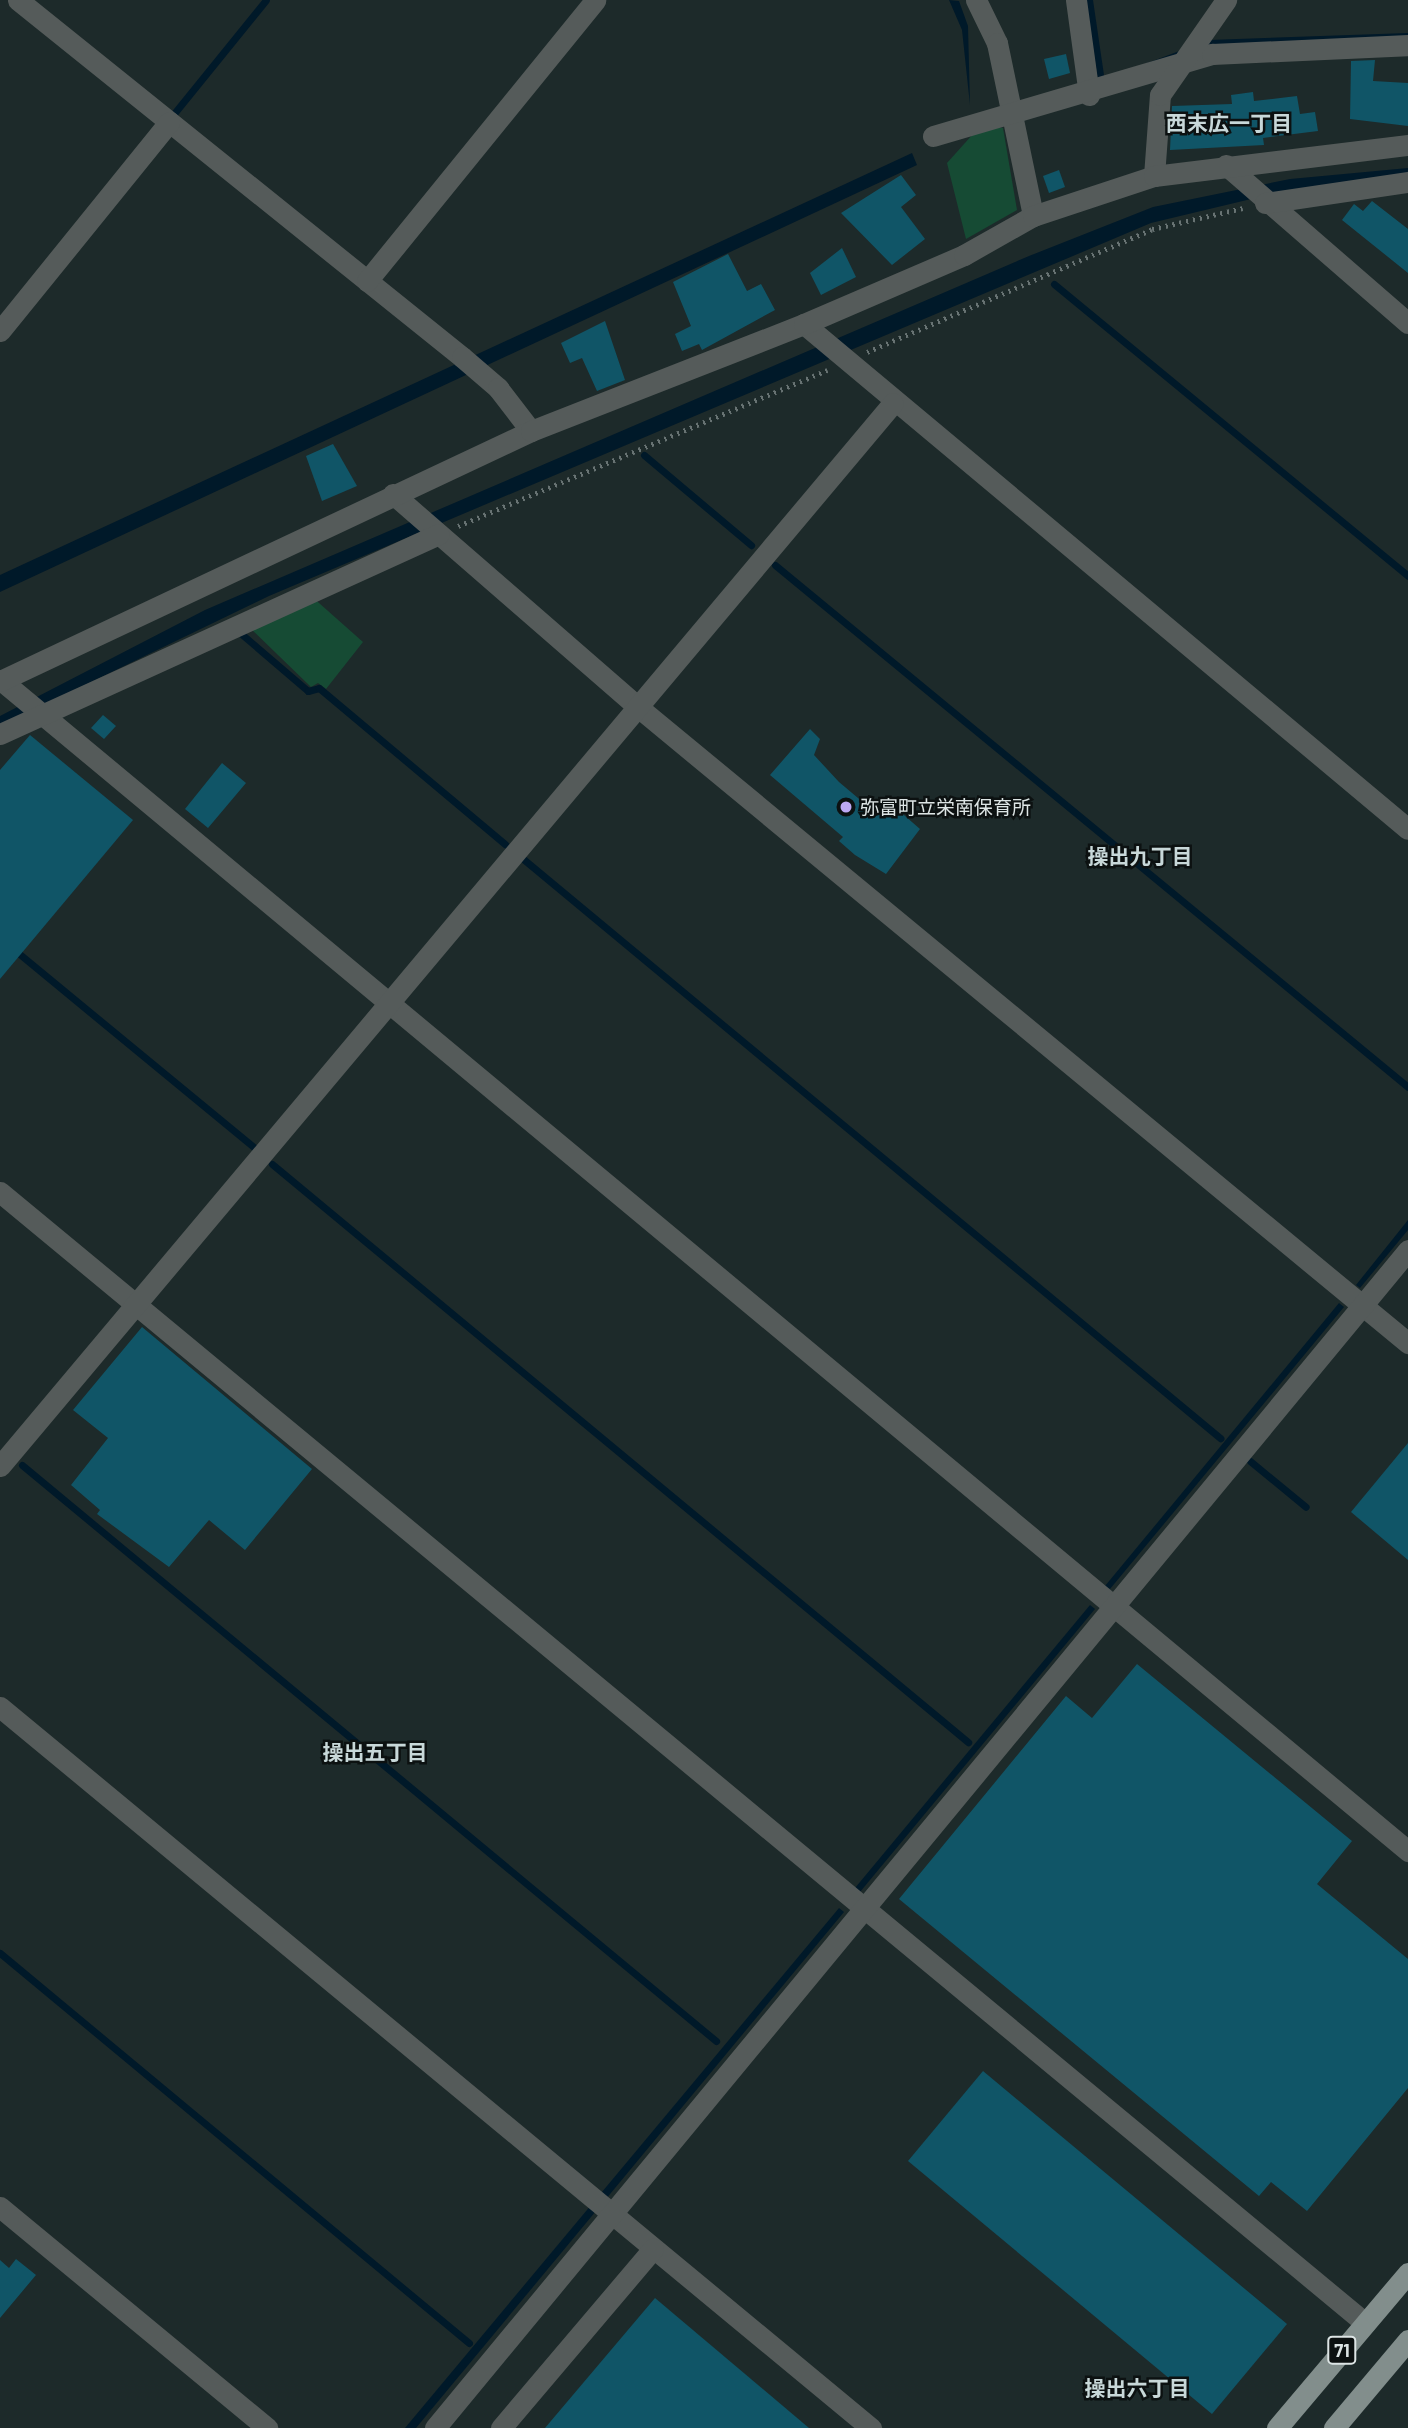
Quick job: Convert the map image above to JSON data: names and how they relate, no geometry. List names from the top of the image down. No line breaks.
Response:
{"streets":{"main road":["71"]},"districts":["西末広一丁目","操出九丁目","操出五丁目","操出六丁目"],"places":["弥富町立栄南保育所"]}
